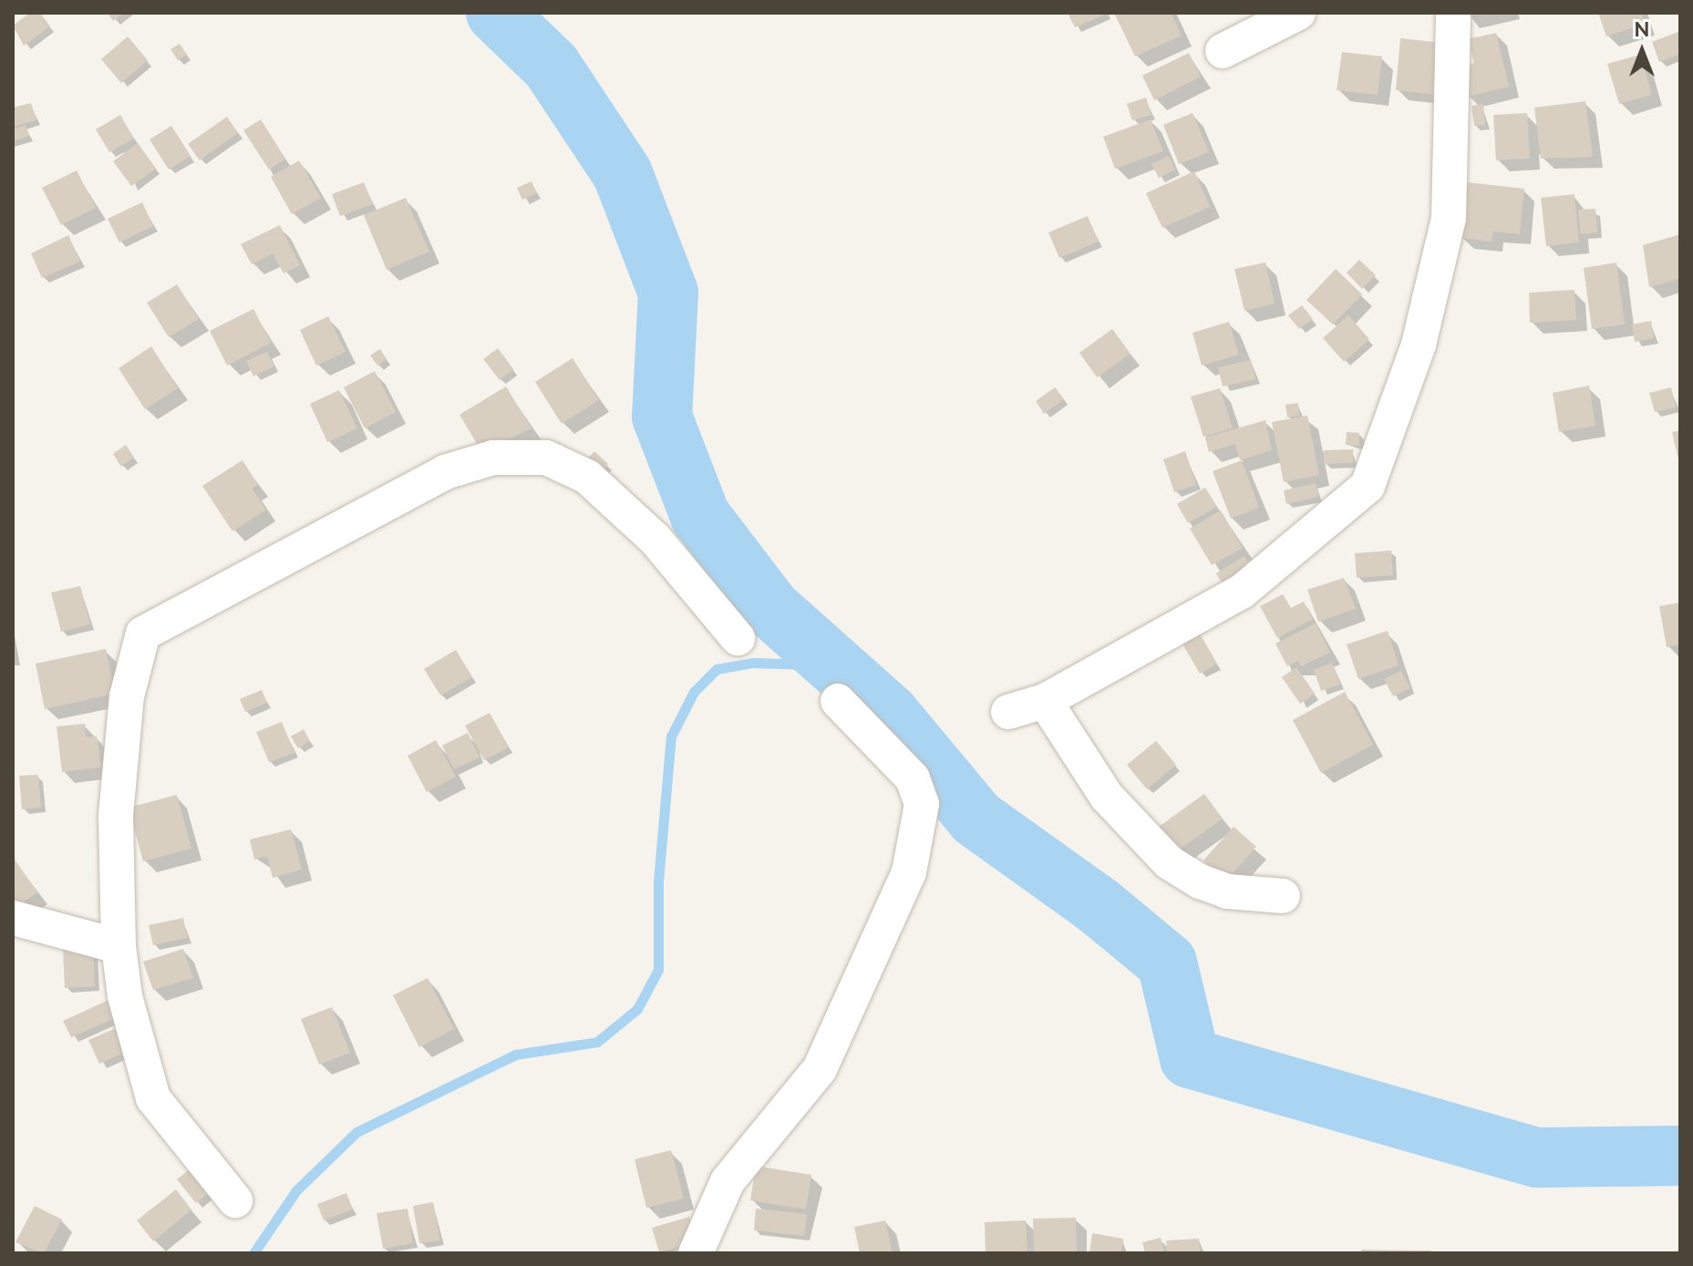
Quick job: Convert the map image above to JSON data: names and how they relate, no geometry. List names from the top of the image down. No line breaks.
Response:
{"north":"top"}
